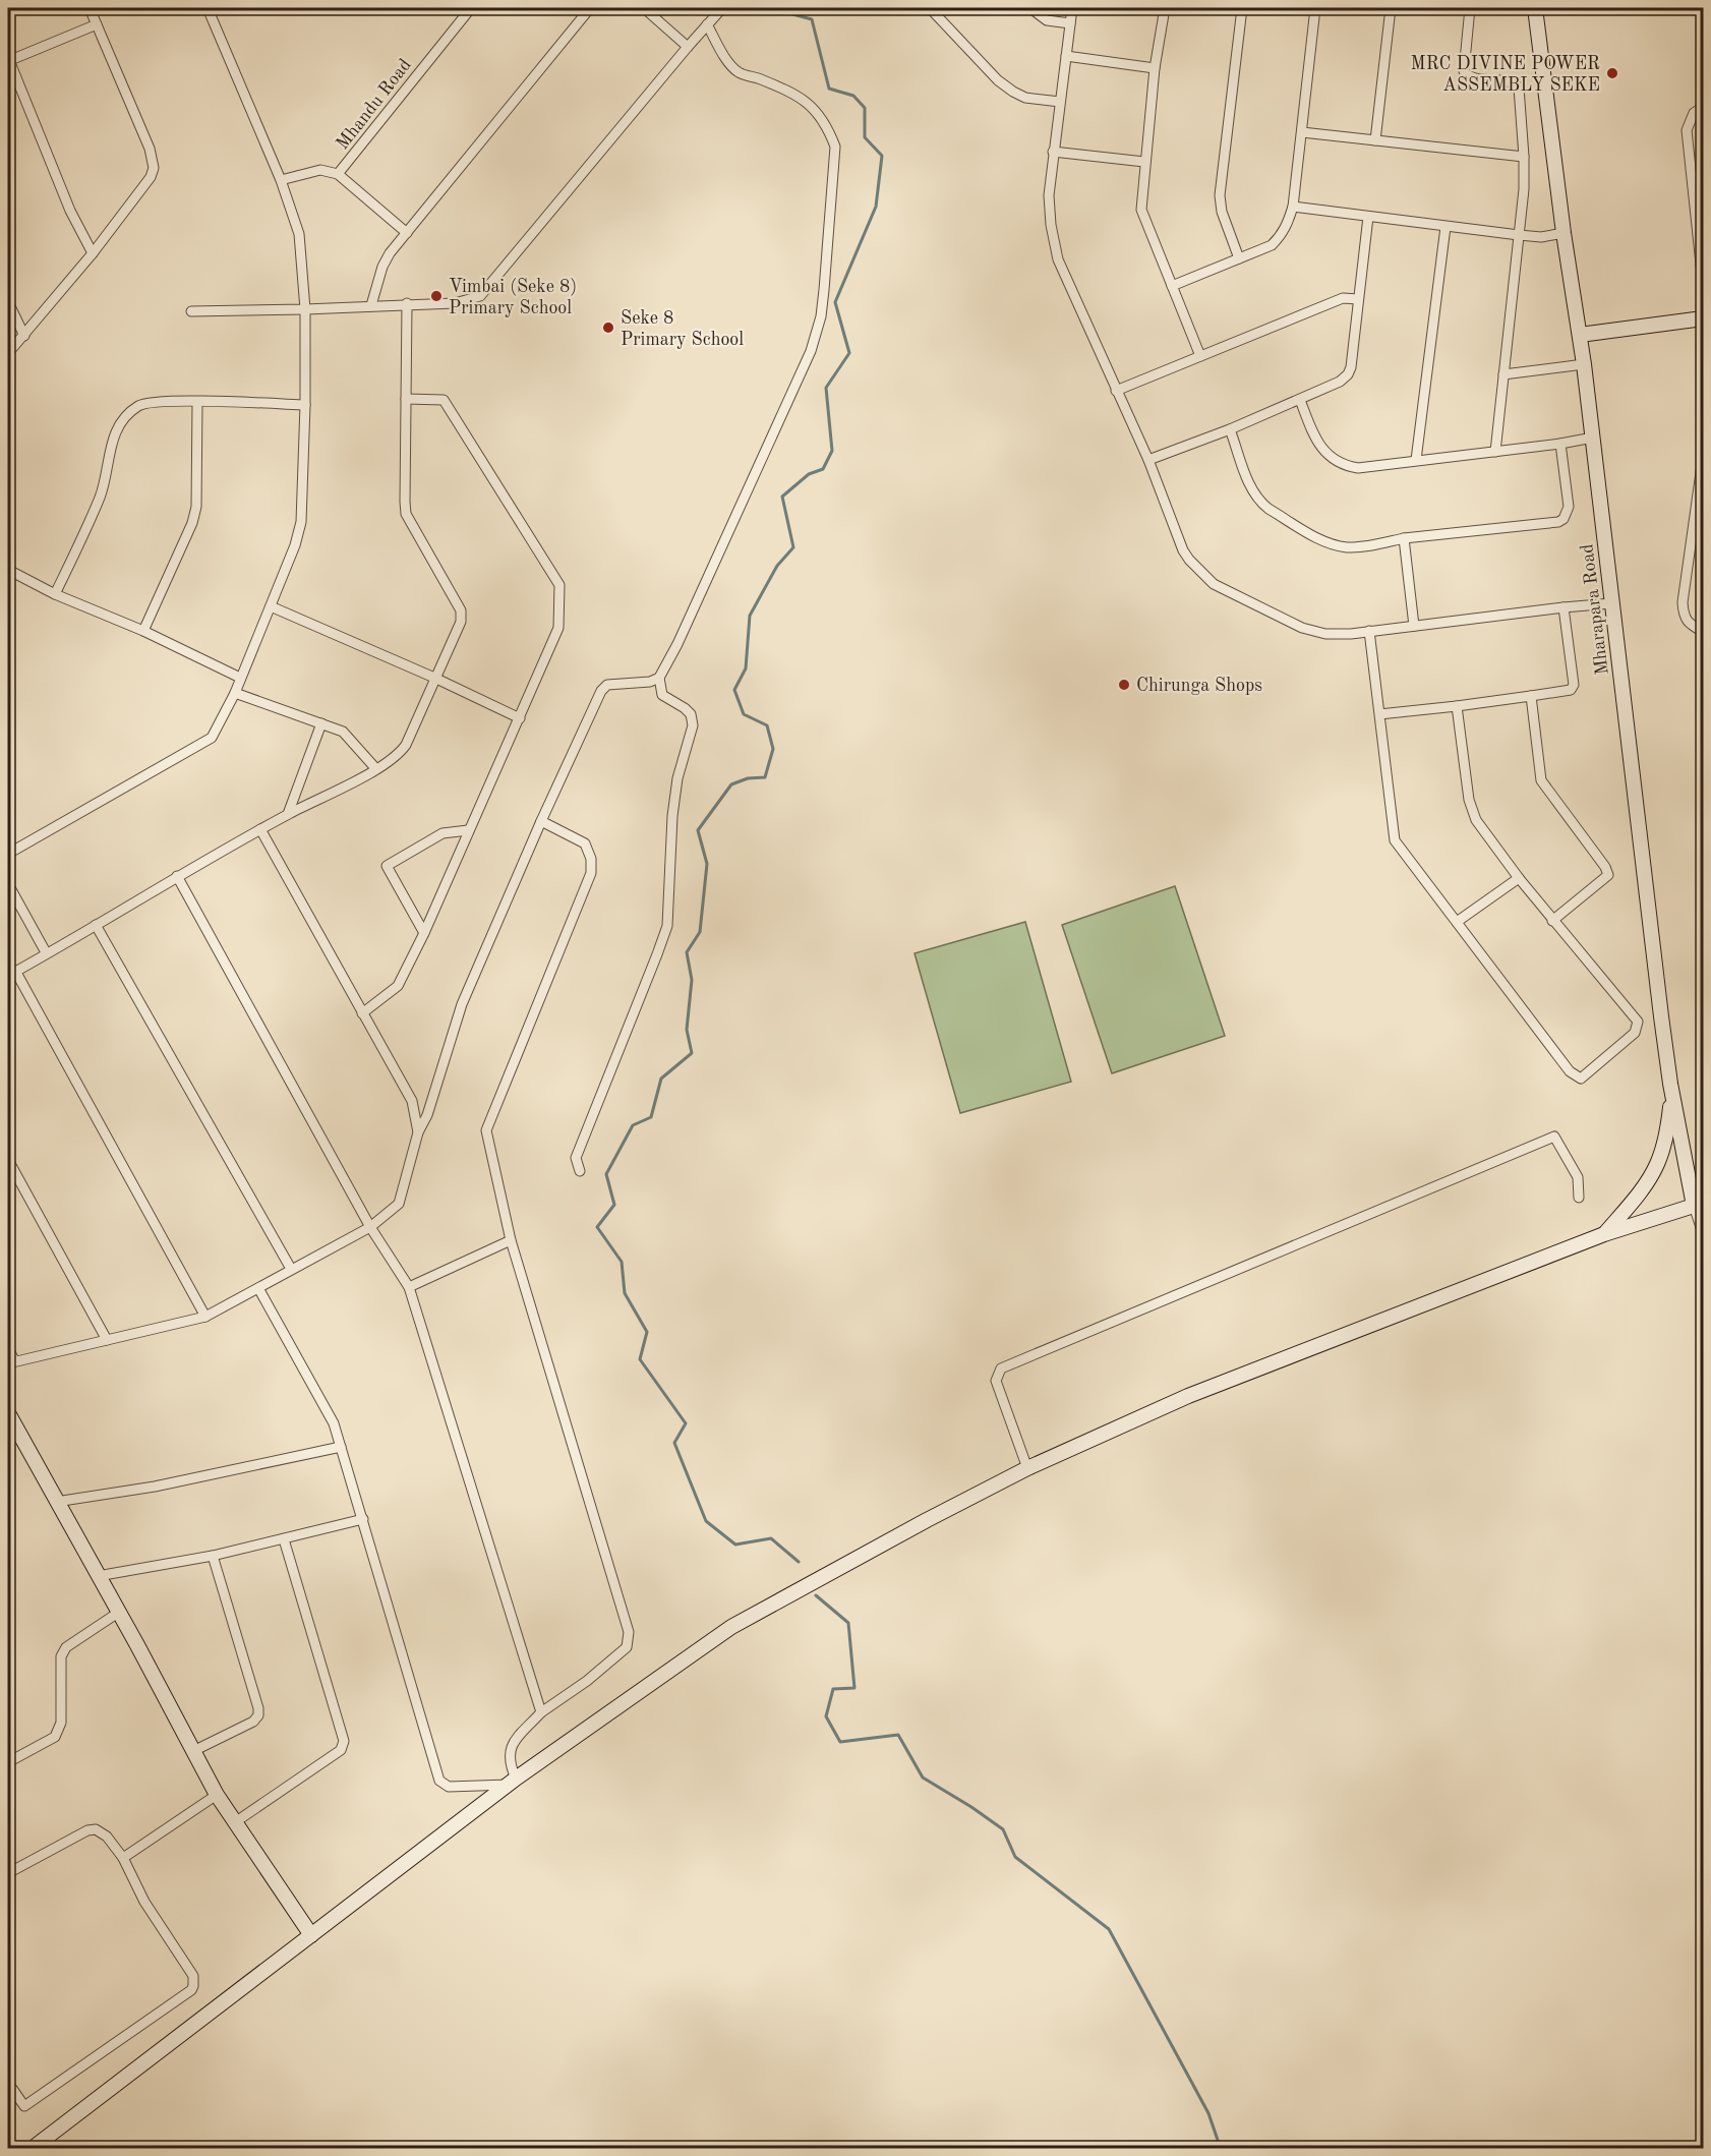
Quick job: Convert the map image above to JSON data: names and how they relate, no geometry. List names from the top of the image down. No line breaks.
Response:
{"streets":{"main road":["Mharapara Road"],"street":["Mhandu Road"]},"places":["MRC DIVINE POWER ASSEMBLY SEKE","Vimbai (Seke 8) Primary School","Seke 8 Primary School","Chirunga Shops"]}
